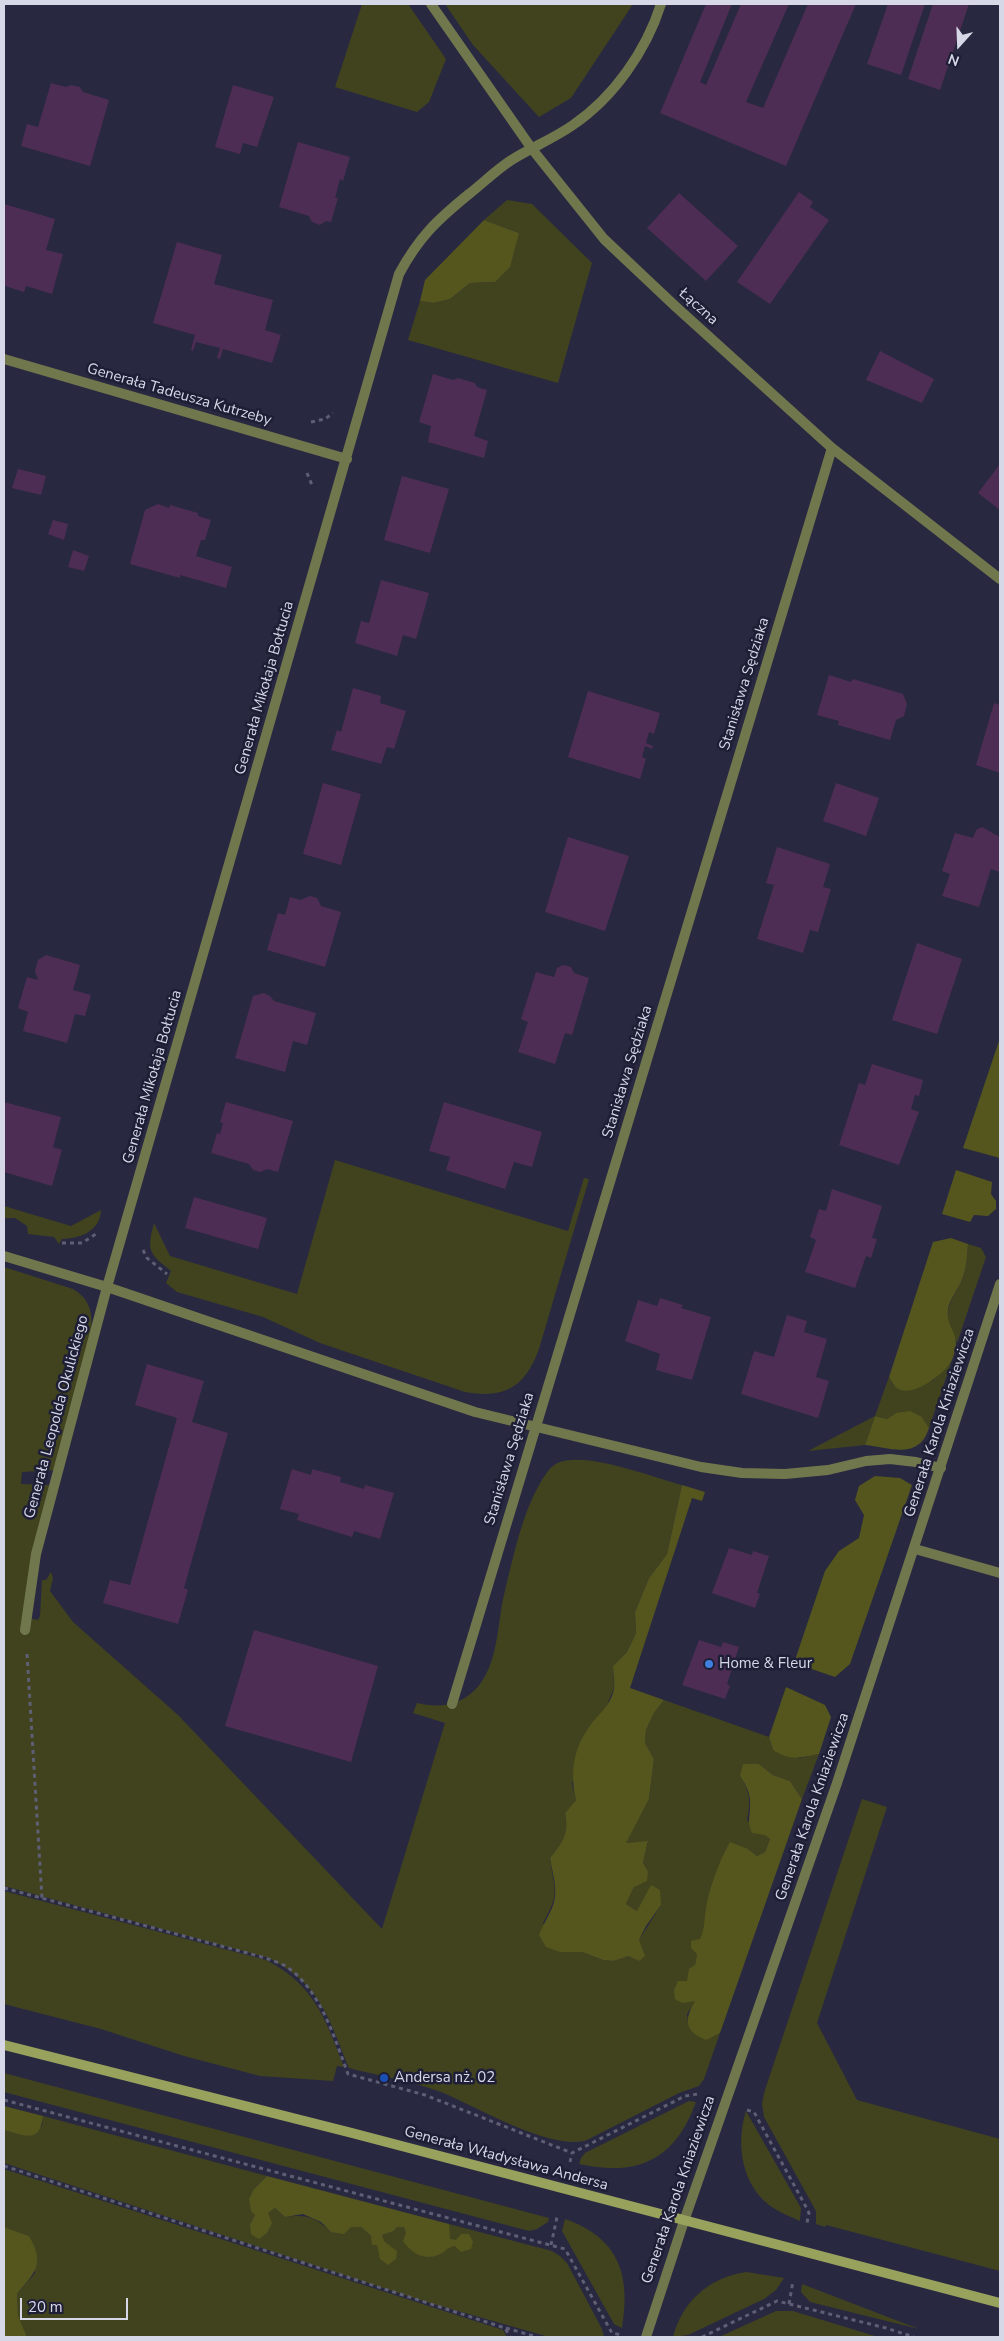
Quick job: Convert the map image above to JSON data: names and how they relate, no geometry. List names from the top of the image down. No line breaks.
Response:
{"streets":{"main road":["Generała Władysława Andersa"],"street":["Łączna","Generała Tadeusza Kutrzeby","Stanisława Sędziaka","Generała Mikołaja Bołtucia","Generała Leopolda Okulickiego","Generała Karola Kniaziewicza"]},"crossings":[["Łączna","Stanisława Sędziaka"],["Łączna","Generała Mikołaja Bołtucia"],["Generała Tadeusza Kutrzeby","Generała Mikołaja Bołtucia"],["Generała Mikołaja Bołtucia","Generała Leopolda Okulickiego"],["Generała Karola Kniaziewicza","Generała Władysława Andersa"]],"places":["Home & Fleur","Andersa nż. 02"],"scale_bar":"20 m","north":"bottom"}
